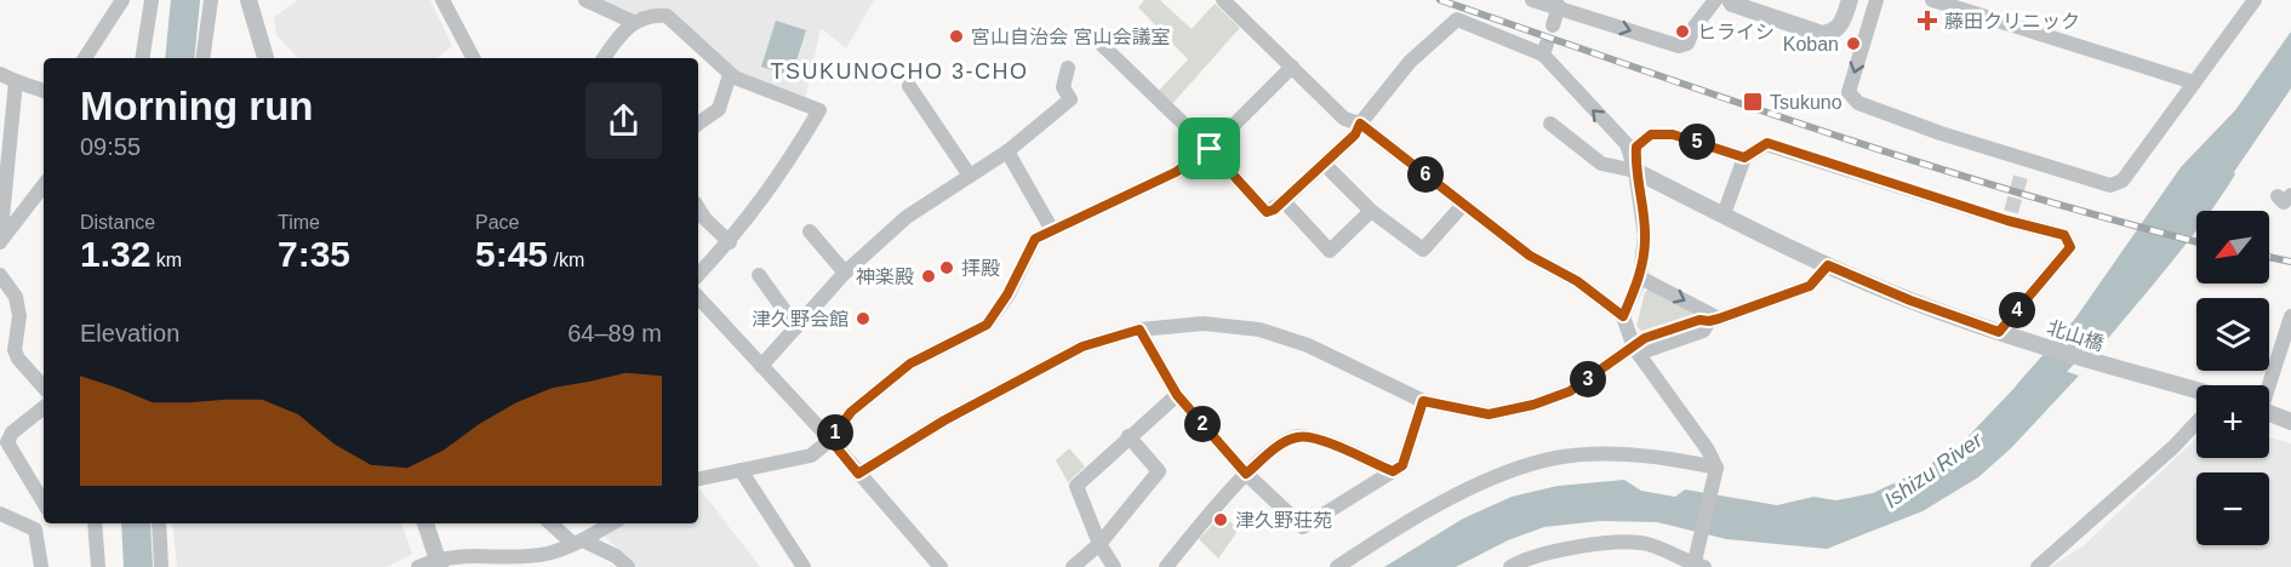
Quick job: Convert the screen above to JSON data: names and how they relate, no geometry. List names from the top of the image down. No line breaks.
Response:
{"streets":{"street":["北山橋"]},"districts":["TSUKUNOCHO 3-CHO"],"water":["Ishizu River"],"places":{"health":["藤田クリニック"],"other":["ヒライシ","宮山自治会 宮山会議室","Koban","拝殿","神楽殿","津久野会館","津久野荘苑"],"transit":["Tsukuno"]},"north":"bottom left","page":{"heading":["Morning run","09:55"],"pins":["5","6","4","3","2","1"],"stats":[["Distance","1.32 km"],["Time","7:35"],["Pace","5:45 /km"]],"map_buttons":["+","−"],"chart":["Elevation","64–89 m"]}}
